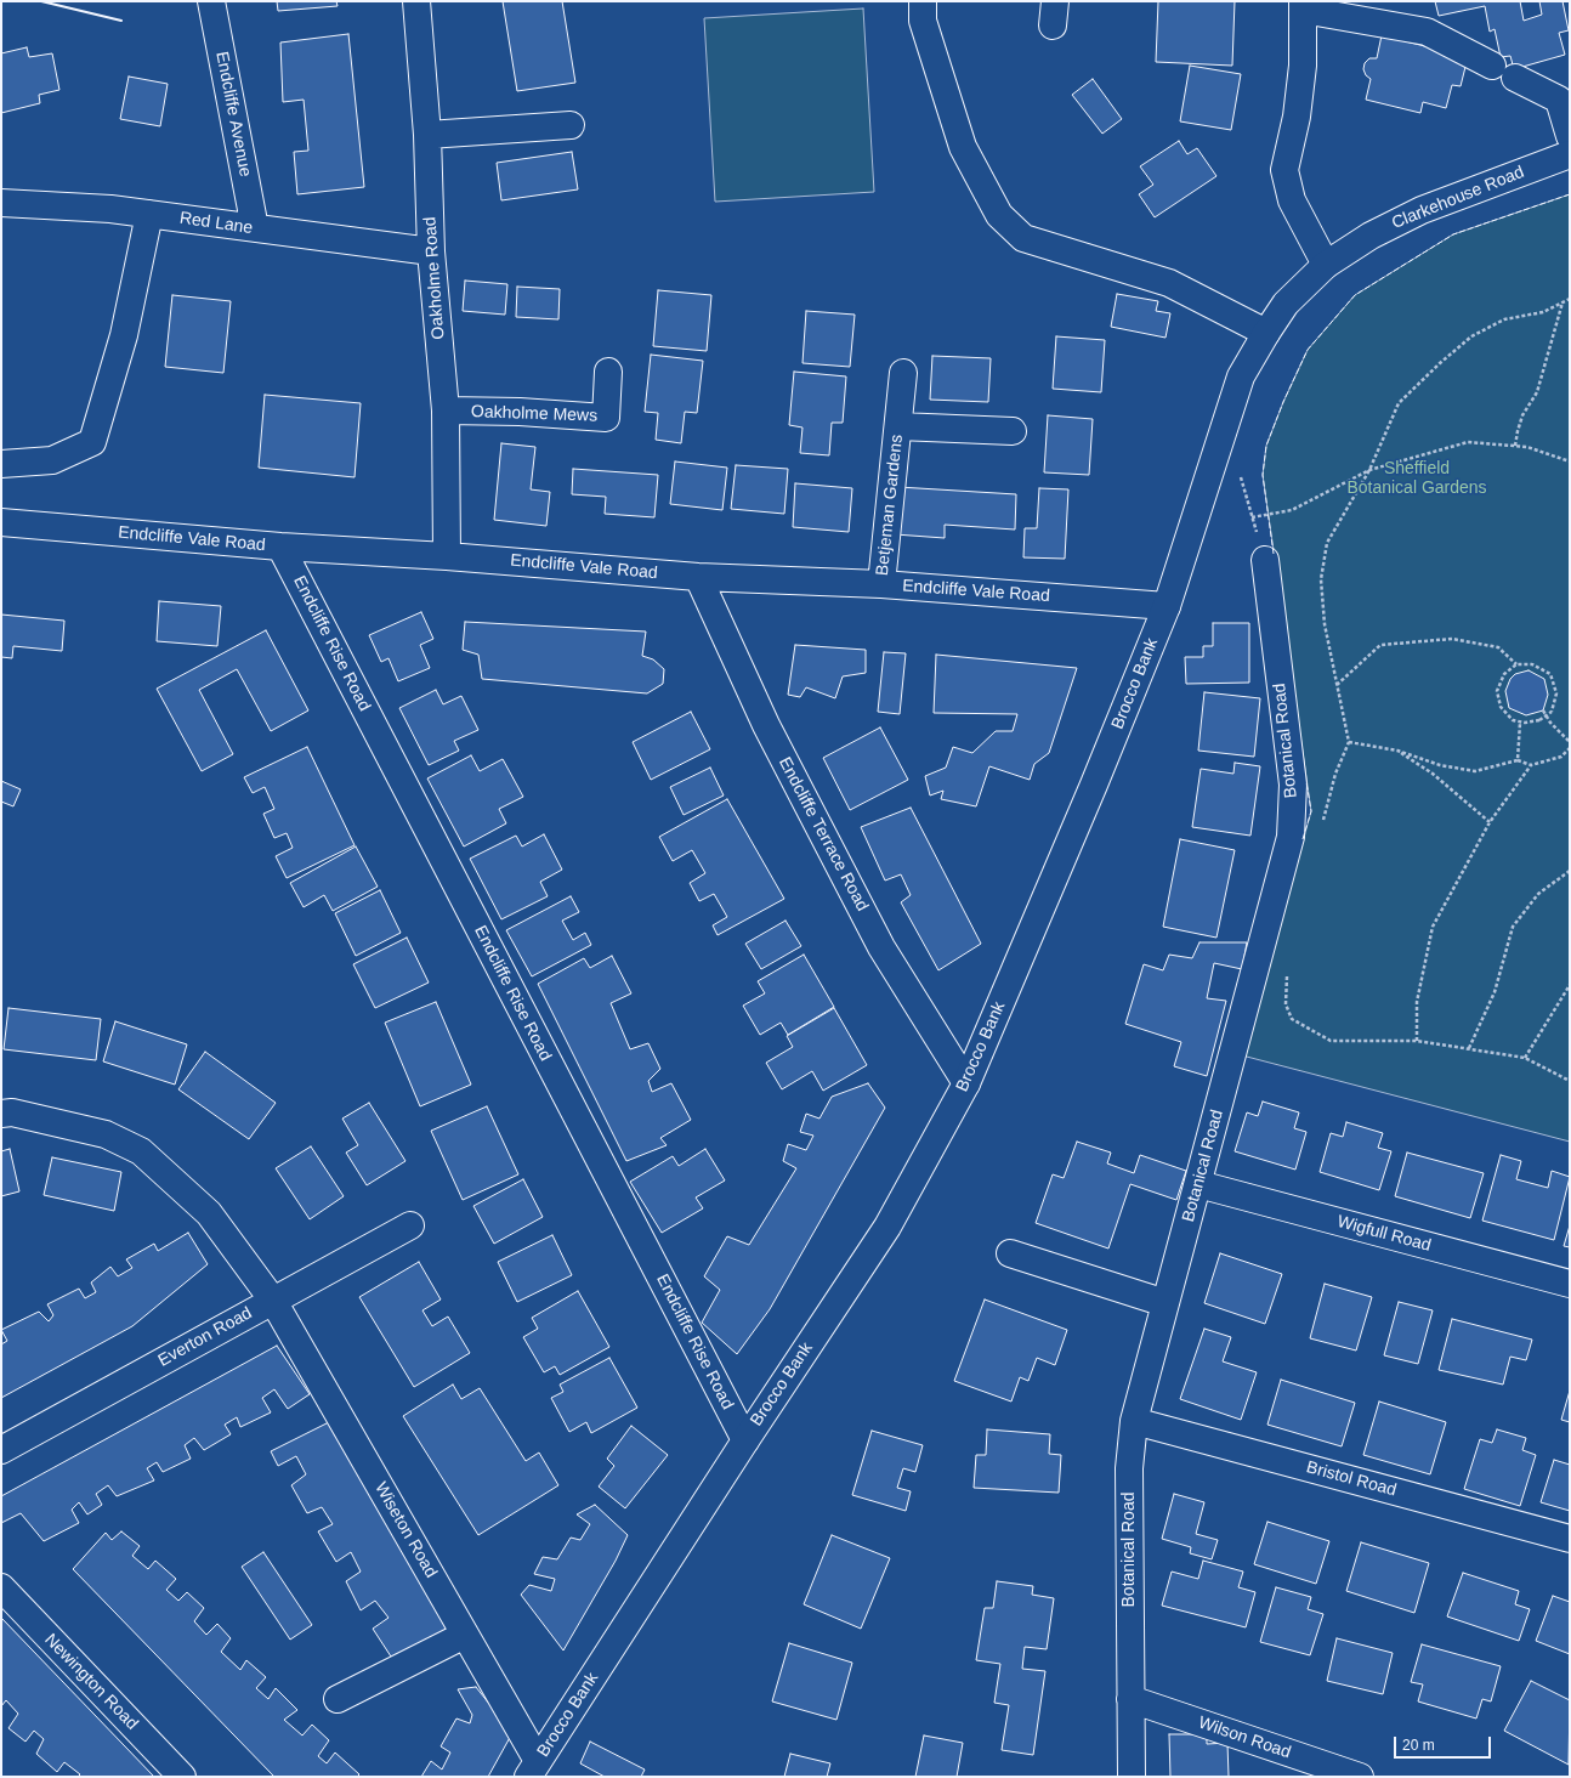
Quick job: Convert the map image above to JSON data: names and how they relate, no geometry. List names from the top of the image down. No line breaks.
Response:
{"streets":{"street":["Endcliffe Avenue","Clarkehouse Road","Red Lane","Oakholme Road","Oakholme Mews","Betjeman Gardens","Endcliffe Vale Road","Endcliffe Rise Road","Brocco Bank","Botanical Road","Endcliffe Terrace Road","Wigfull Road","Everton Road","Bristol Road","Wiseton Road","Newington Road","Wilson Road"]},"crossings":[["Endcliffe Avenue","Red Lane"],["Clarkehouse Road","Brocco Bank"],["Red Lane","Oakholme Road"],["Oakholme Road","Oakholme Mews"],["Oakholme Road","Endcliffe Vale Road"],["Betjeman Gardens","Endcliffe Vale Road"],["Endcliffe Vale Road","Endcliffe Rise Road"],["Endcliffe Vale Road","Brocco Bank"],["Endcliffe Vale Road","Endcliffe Terrace Road"],["Endcliffe Rise Road","Brocco Bank"],["Brocco Bank","Endcliffe Terrace Road"],["Brocco Bank","Wiseton Road"],["Botanical Road","Wigfull Road"],["Botanical Road","Bristol Road"],["Botanical Road","Wilson Road"],["Everton Road","Wiseton Road"]],"parks":["Sheffield Botanical Gardens"],"scale_bar":"20 m"}
